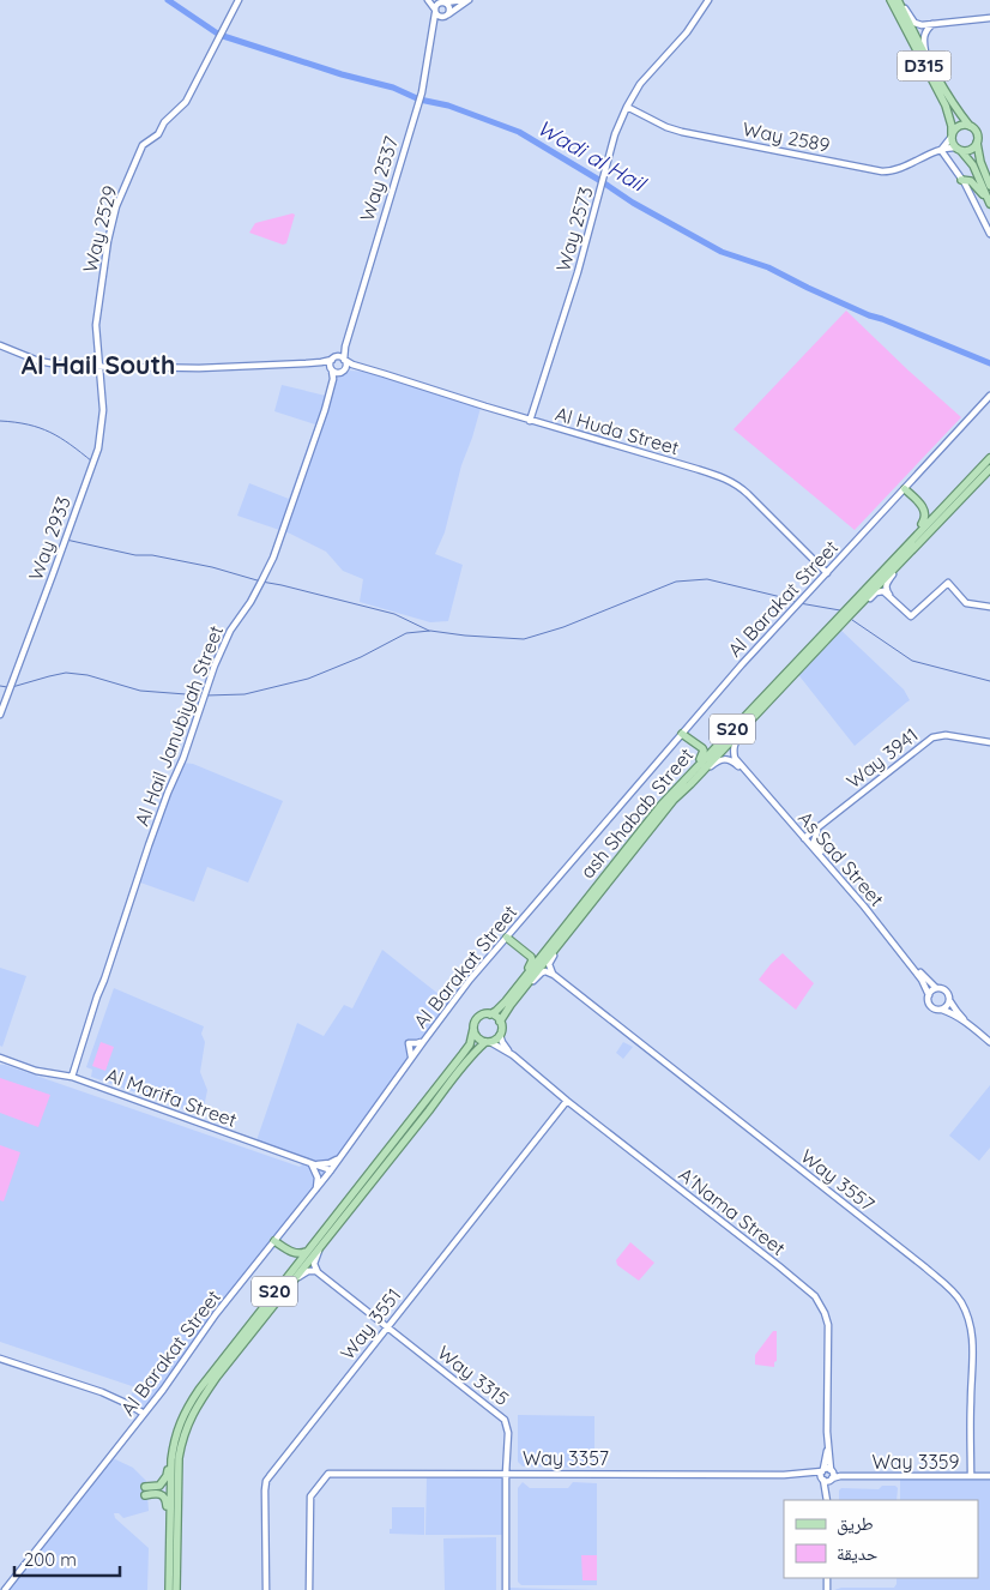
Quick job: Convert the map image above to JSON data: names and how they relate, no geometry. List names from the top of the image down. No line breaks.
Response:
{"streets":{"main road":["D315","S20","ash Shabab Street"],"street":["Way 2589","Way 2537","Way 2529","Way 2573","Al Huda Street","Way 2933","Al Barakat Street","Al Hail Janubiyah Street","Way 3941","As Sad Street","Al Marifa Street","Way 3557","A'Nama Street","Way 3551","Way 3315","Way 3357","Way 3359"]},"crossings":[["D315","Way 2589"],["Way 2589","Way 2573"],["Way 2537","Al Huda Street"],["Way 2537","Al Hail Janubiyah Street"],["Way 2529","Way 2933"],["Way 2573","Al Huda Street"],["Al Huda Street","Al Barakat Street"],["Al Huda Street","Al Hail Janubiyah Street"],["Al Barakat Street","Al Marifa Street"],["Al Hail Janubiyah Street","Al Marifa Street"],["S20","ash Shabab Street"],["S20","A'Nama Street"],["Way 3941","As Sad Street"],["ash Shabab Street","A'Nama Street"],["Way 3557","Way 3359"],["A'Nama Street","Way 3551"],["A'Nama Street","Way 3357"],["A'Nama Street","Way 3359"],["Way 3551","Way 3315"],["Way 3315","Way 3357"],["Way 3357","Way 3359"]],"districts":["Al Hail South"],"water":["Wadi al Hail"],"legend":["طريق","حديقة"],"scale_bar":"200 m"}
